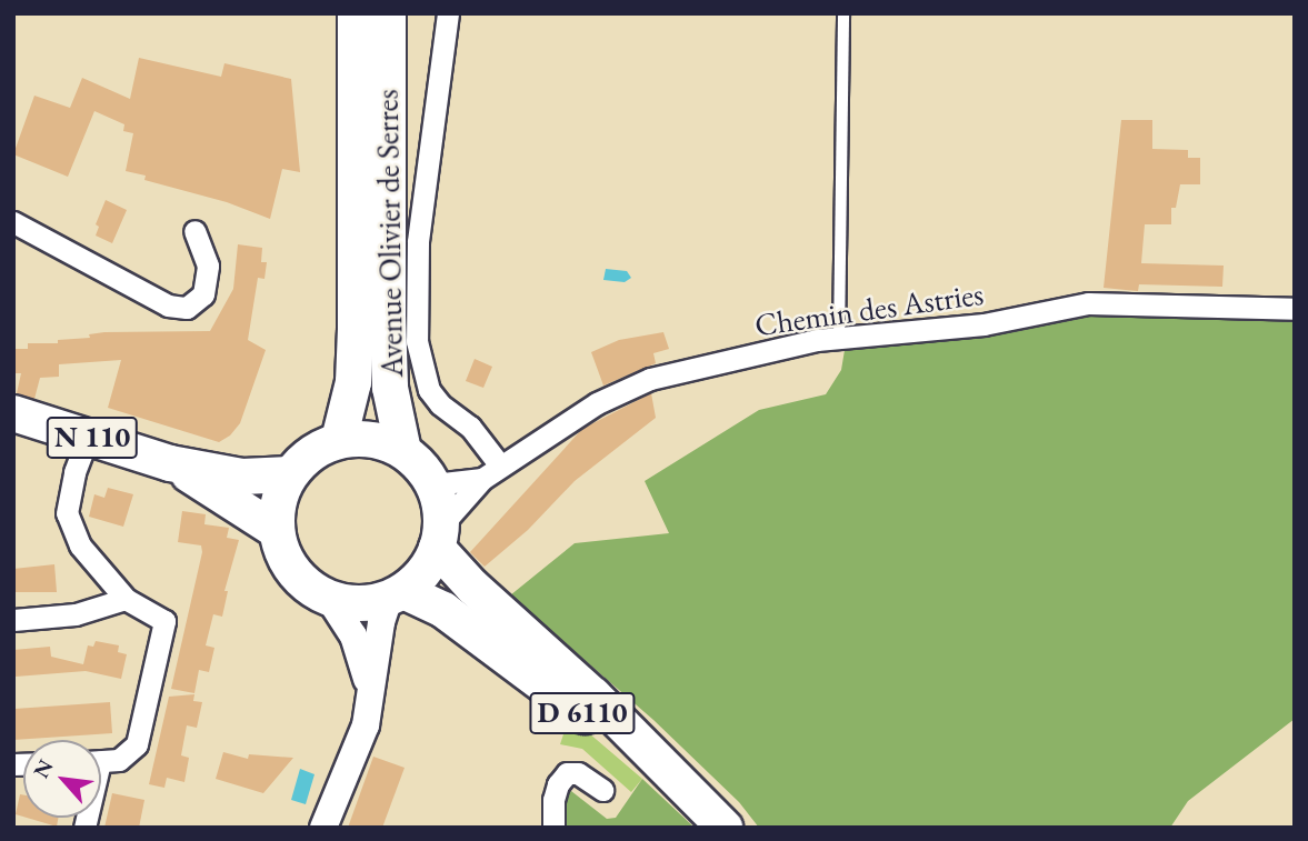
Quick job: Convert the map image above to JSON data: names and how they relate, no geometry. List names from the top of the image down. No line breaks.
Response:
{"streets":{"main road":["Avenue Olivier de Serres","N 110","D 6110"],"street":["Chemin des Astries"]},"crossings":[["Avenue Olivier de Serres","Chemin des Astries"],["Avenue Olivier de Serres","N 110"],["Avenue Olivier de Serres","D 6110"],["Chemin des Astries","N 110"],["Chemin des Astries","D 6110"],["N 110","D 6110"]],"north":"top left"}
